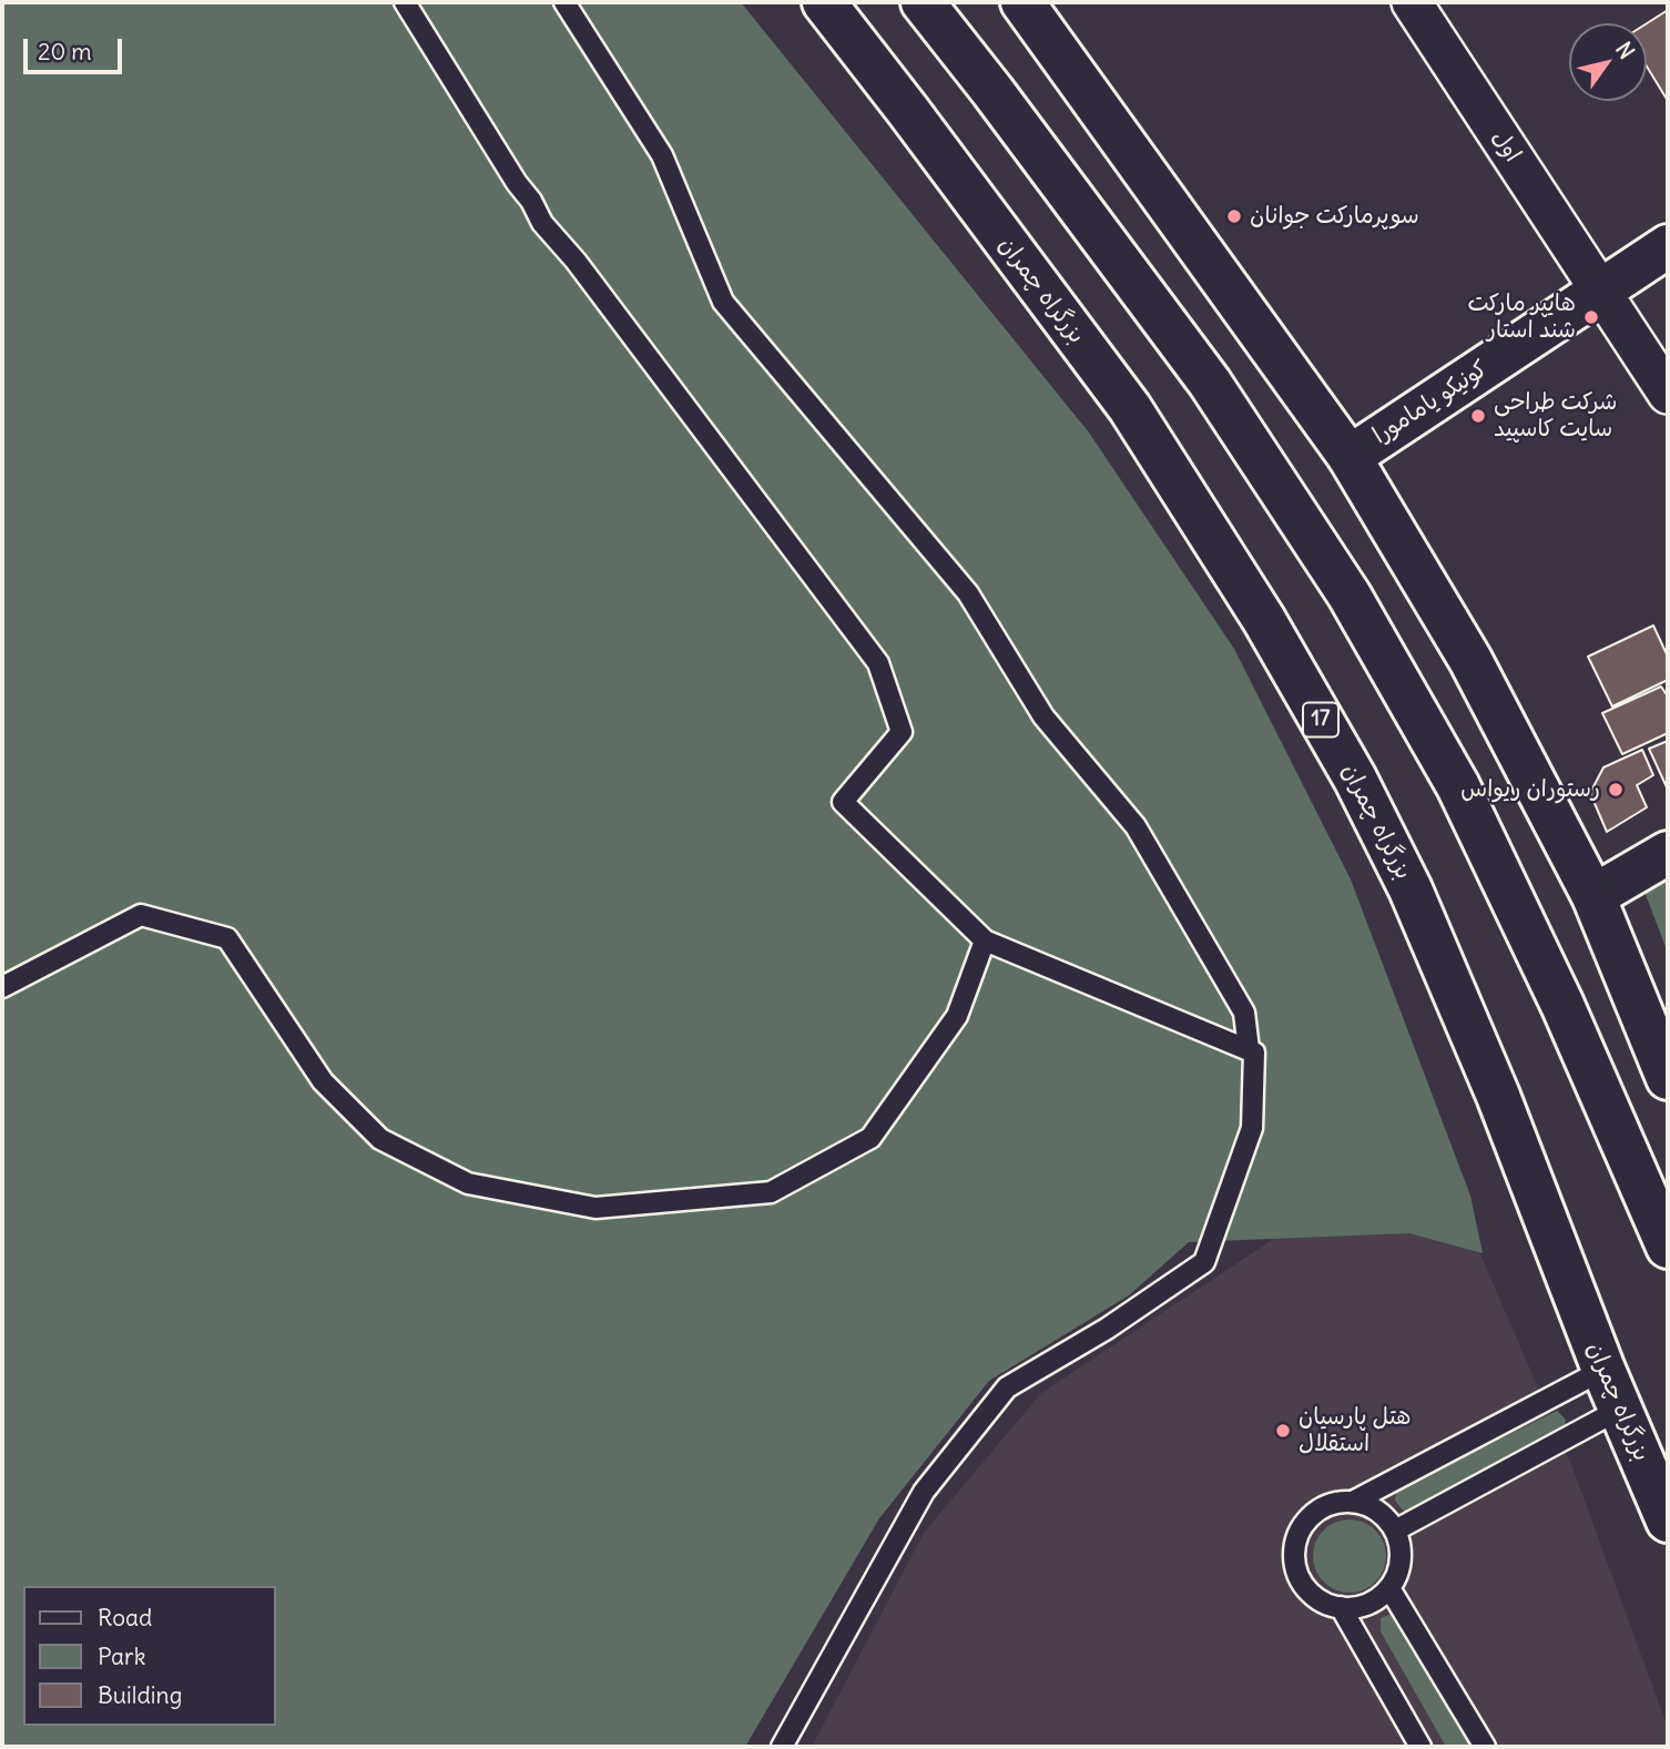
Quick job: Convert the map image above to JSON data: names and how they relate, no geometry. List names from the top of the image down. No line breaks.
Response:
{"streets":{"main road":["بزرگراه چمران","کونیکو یامامورا","17"],"street":["اول"]},"crossings":[["اول","کونیکو یامامورا"]],"places":["سوپرمارکت جوانان","هایپر مارکت شند استار","شرکت طراحی سایت کاسپید","رستوران ریواس","هتل پارسیان استقلال"],"legend":["Road","Park","Building"],"scale_bar":"20 m","north":"top right"}
